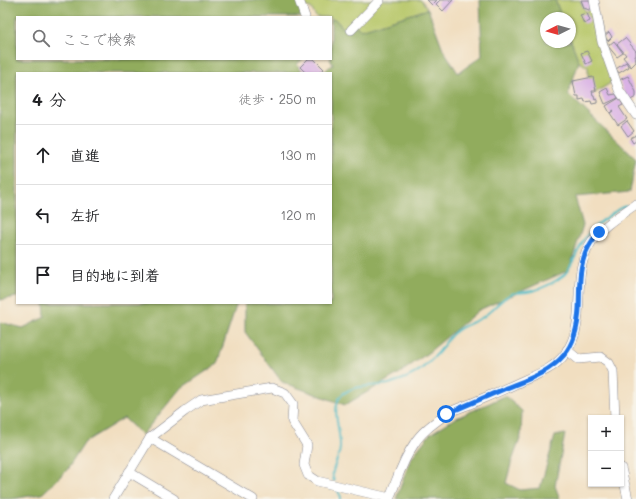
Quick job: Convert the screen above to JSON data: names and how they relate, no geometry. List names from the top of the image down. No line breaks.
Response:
{"north":"left","page":{"search":"ここで検索","heading":["4 分","徒歩 · 250 m"],"list":[["直進","130 m"],["左折","120 m"],"目的地に到着"],"map_buttons":["+","−"]}}
